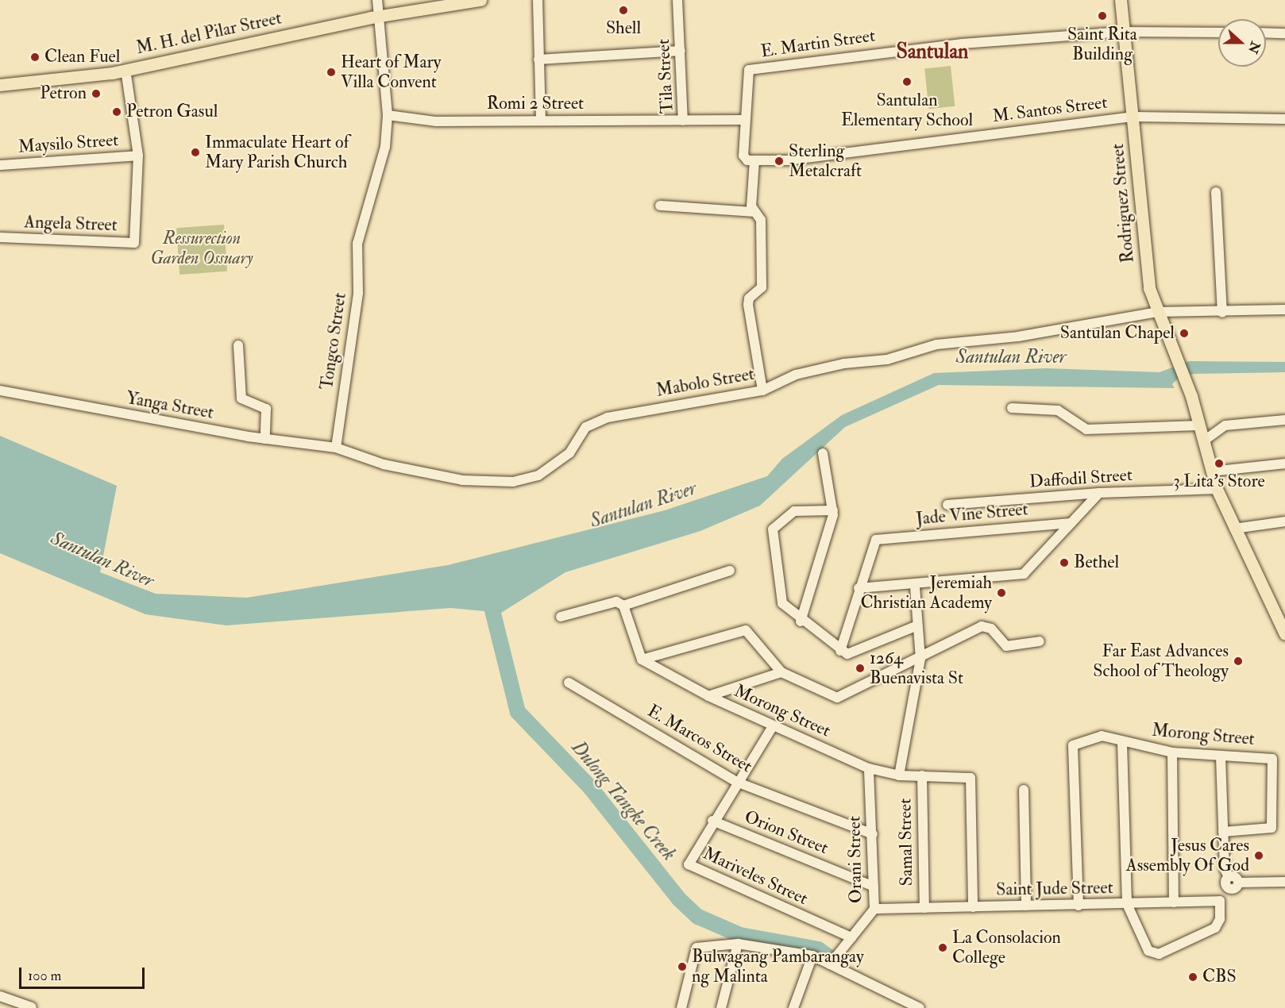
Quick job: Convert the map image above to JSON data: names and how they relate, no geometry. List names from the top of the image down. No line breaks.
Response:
{"streets":{"main road":["M. H. del Pilar Street","Rodriguez Street"],"street":["E. Martin Street","Tila Street","Romi 2 Street","M. Santos Street","Maysilo Street","Angela Street","Tongco Street","Mabolo Street","Yanga Street","Daffodil Street","Jade Vine Street","Morong Street","E. Marcos Street","Orion Street","Samal Street","Orani Street","Mariveles Street","Saint Jude Street"]},"crossings":[["M. H. del Pilar Street","Tongco Street"],["E. Martin Street","Tila Street"],["E. Martin Street","Rodriguez Street"],["Tila Street","Romi 2 Street"],["Romi 2 Street","Tongco Street"],["M. Santos Street","Rodriguez Street"],["Maysilo Street","Angela Street"],["Rodriguez Street","Mabolo Street"],["Rodriguez Street","Daffodil Street"],["Tongco Street","Mabolo Street"],["Tongco Street","Yanga Street"],["Mabolo Street","Yanga Street"],["Morong Street","Samal Street"],["Morong Street","Orani Street"],["Morong Street","Mariveles Street"],["Morong Street","Saint Jude Street"],["E. Marcos Street","Orani Street"],["E. Marcos Street","Mariveles Street"],["Orion Street","Orani Street"],["Orion Street","Mariveles Street"],["Samal Street","Saint Jude Street"],["Orani Street","Mariveles Street"],["Orani Street","Saint Jude Street"]],"districts":["Santulan"],"water":["Santulan River","Dulong Tangke Creek"],"parks":["Ressurection Garden Ossuary"],"places":["Shell","Saint Rita Building","Clean Fuel","Heart of Mary Villa Convent","Santulan Elementary School","Petron","Petron Gasul","Immaculate Heart of Mary Parish Church","Sterling Metalcraft","Santulan Chapel","3 Lita's Store","Bethel","Jeremiah Christian Academy","Far East Advances School of Theology","1264 Buenavista St","Jesus Cares Assembly Of God","La Consolacion College","Bulwagang Pambarangay ng Malinta","CBS"],"scale_bar":"100 m","north":"right"}
